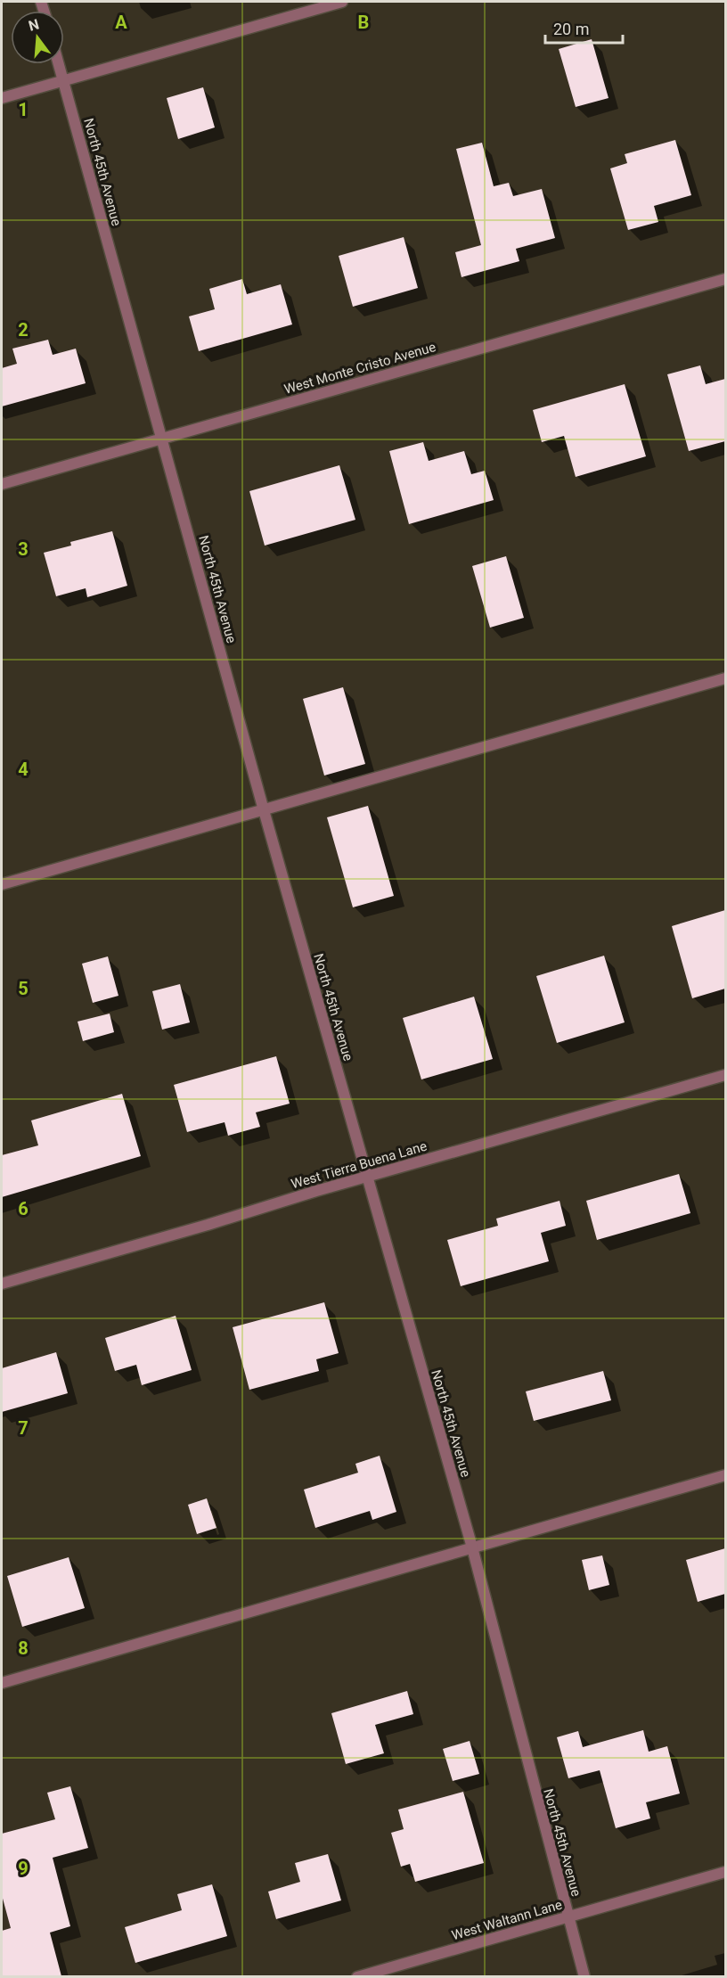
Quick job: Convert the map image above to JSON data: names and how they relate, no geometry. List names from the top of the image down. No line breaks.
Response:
{"streets":{"street":["North 45th Avenue","West Monte Cristo Avenue","West Tierra Buena Lane","West Waltann Lane"]},"crossings":[["North 45th Avenue","West Monte Cristo Avenue"],["North 45th Avenue","West Tierra Buena Lane"],["North 45th Avenue","West Waltann Lane"]],"scale_bar":"20 m","north":"top","grid":{"columns":["A","B"],"rows":["1","2","3","4","5","6","7","8","9"]}}
